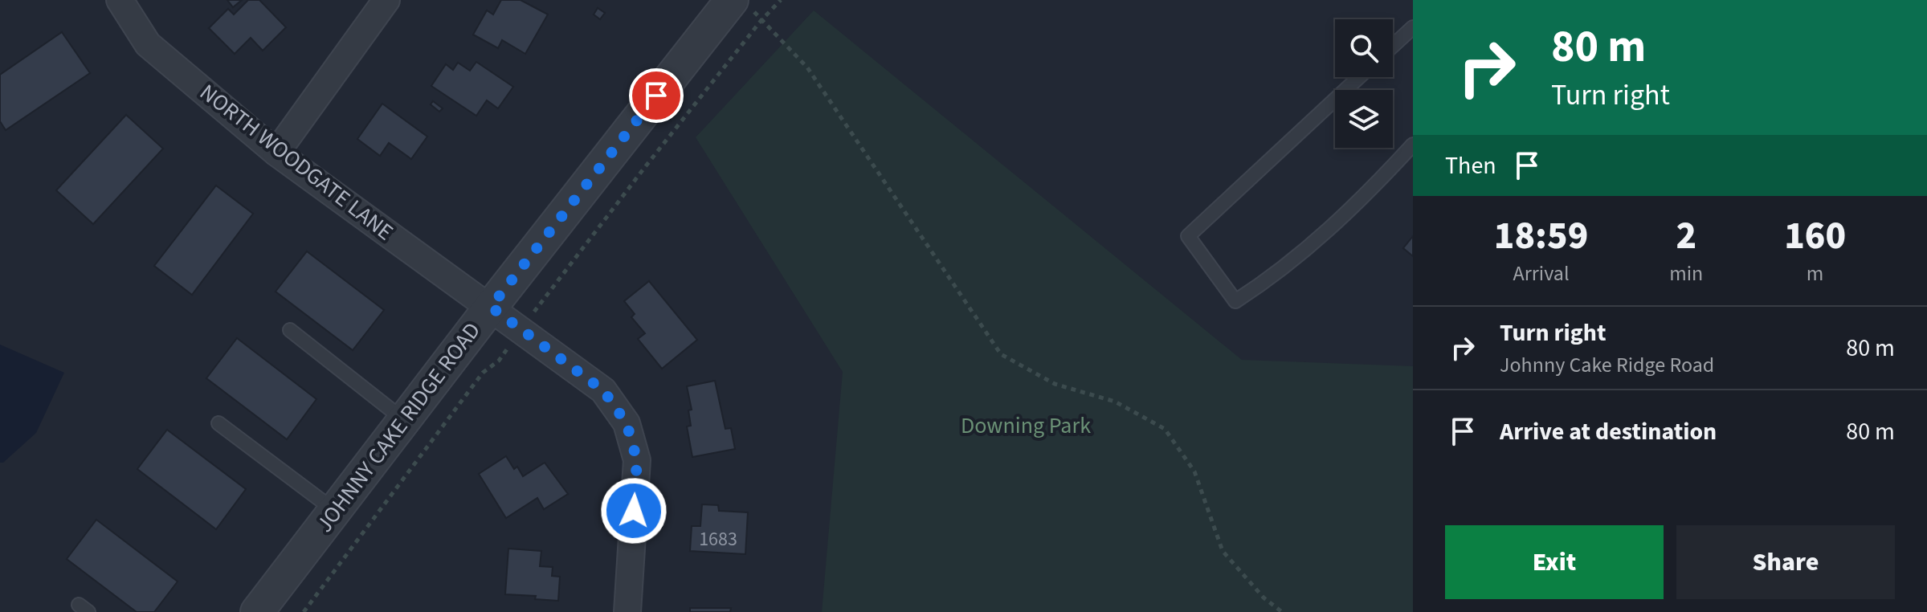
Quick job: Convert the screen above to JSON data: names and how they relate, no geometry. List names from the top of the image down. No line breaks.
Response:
{"streets":{"street":["NORTH WOODGATE LANE","JOHNNY CAKE RIDGE ROAD"]},"crossings":[["NORTH WOODGATE LANE","JOHNNY CAKE RIDGE ROAD"]],"parks":["Downing Park"],"house_numbers":["1683"],"page":{"turn":["80 m","Turn right"],"then":"Then","eta":["18:59","Arrival","2","min","160","m"],"list":[{"name":"Turn right","note":"Johnny Cake Ridge Road","value":"80 m"},{"name":"Arrive at destination","value":"80 m"}],"buttons":["Exit","Share"]}}
